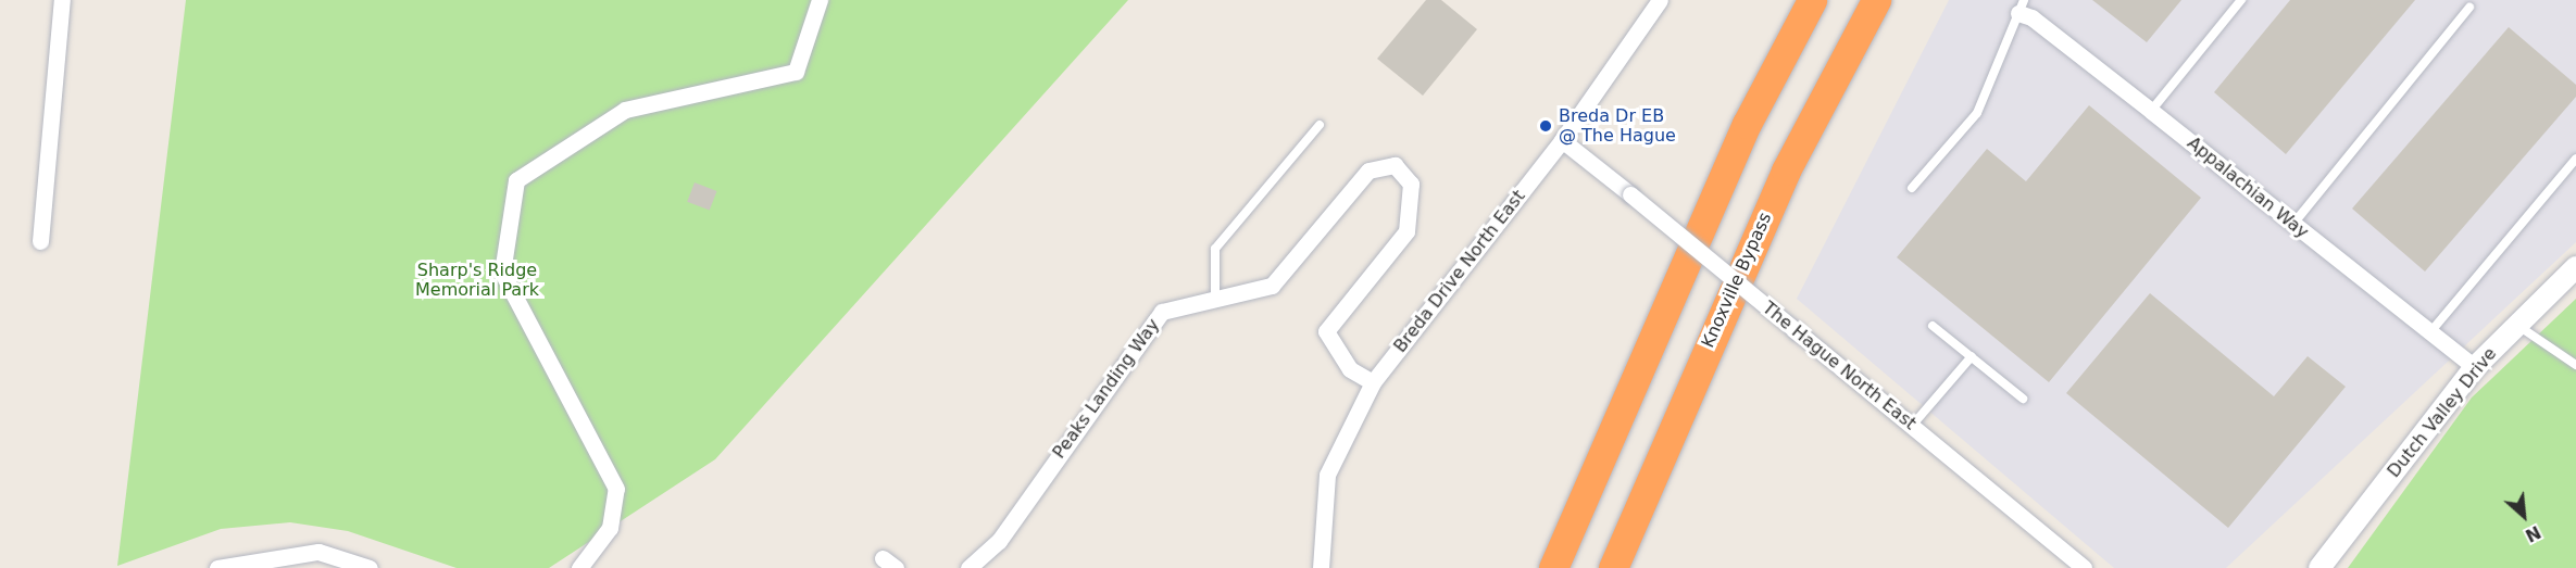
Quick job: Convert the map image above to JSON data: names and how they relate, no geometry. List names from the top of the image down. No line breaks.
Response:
{"streets":{"highway":["Knoxville Bypass"],"street":["Appalachian Way","Breda Drive North East","The Hague North East","Peaks Landing Way","Dutch Valley Drive"]},"crossings":[["Appalachian Way","Dutch Valley Drive"],["Breda Drive North East","The Hague North East"],["Breda Drive North East","Peaks Landing Way"]],"parks":["Sharp's Ridge Memorial Park"],"places":["Breda Dr EB @ The Hague"],"north":"bottom right"}
